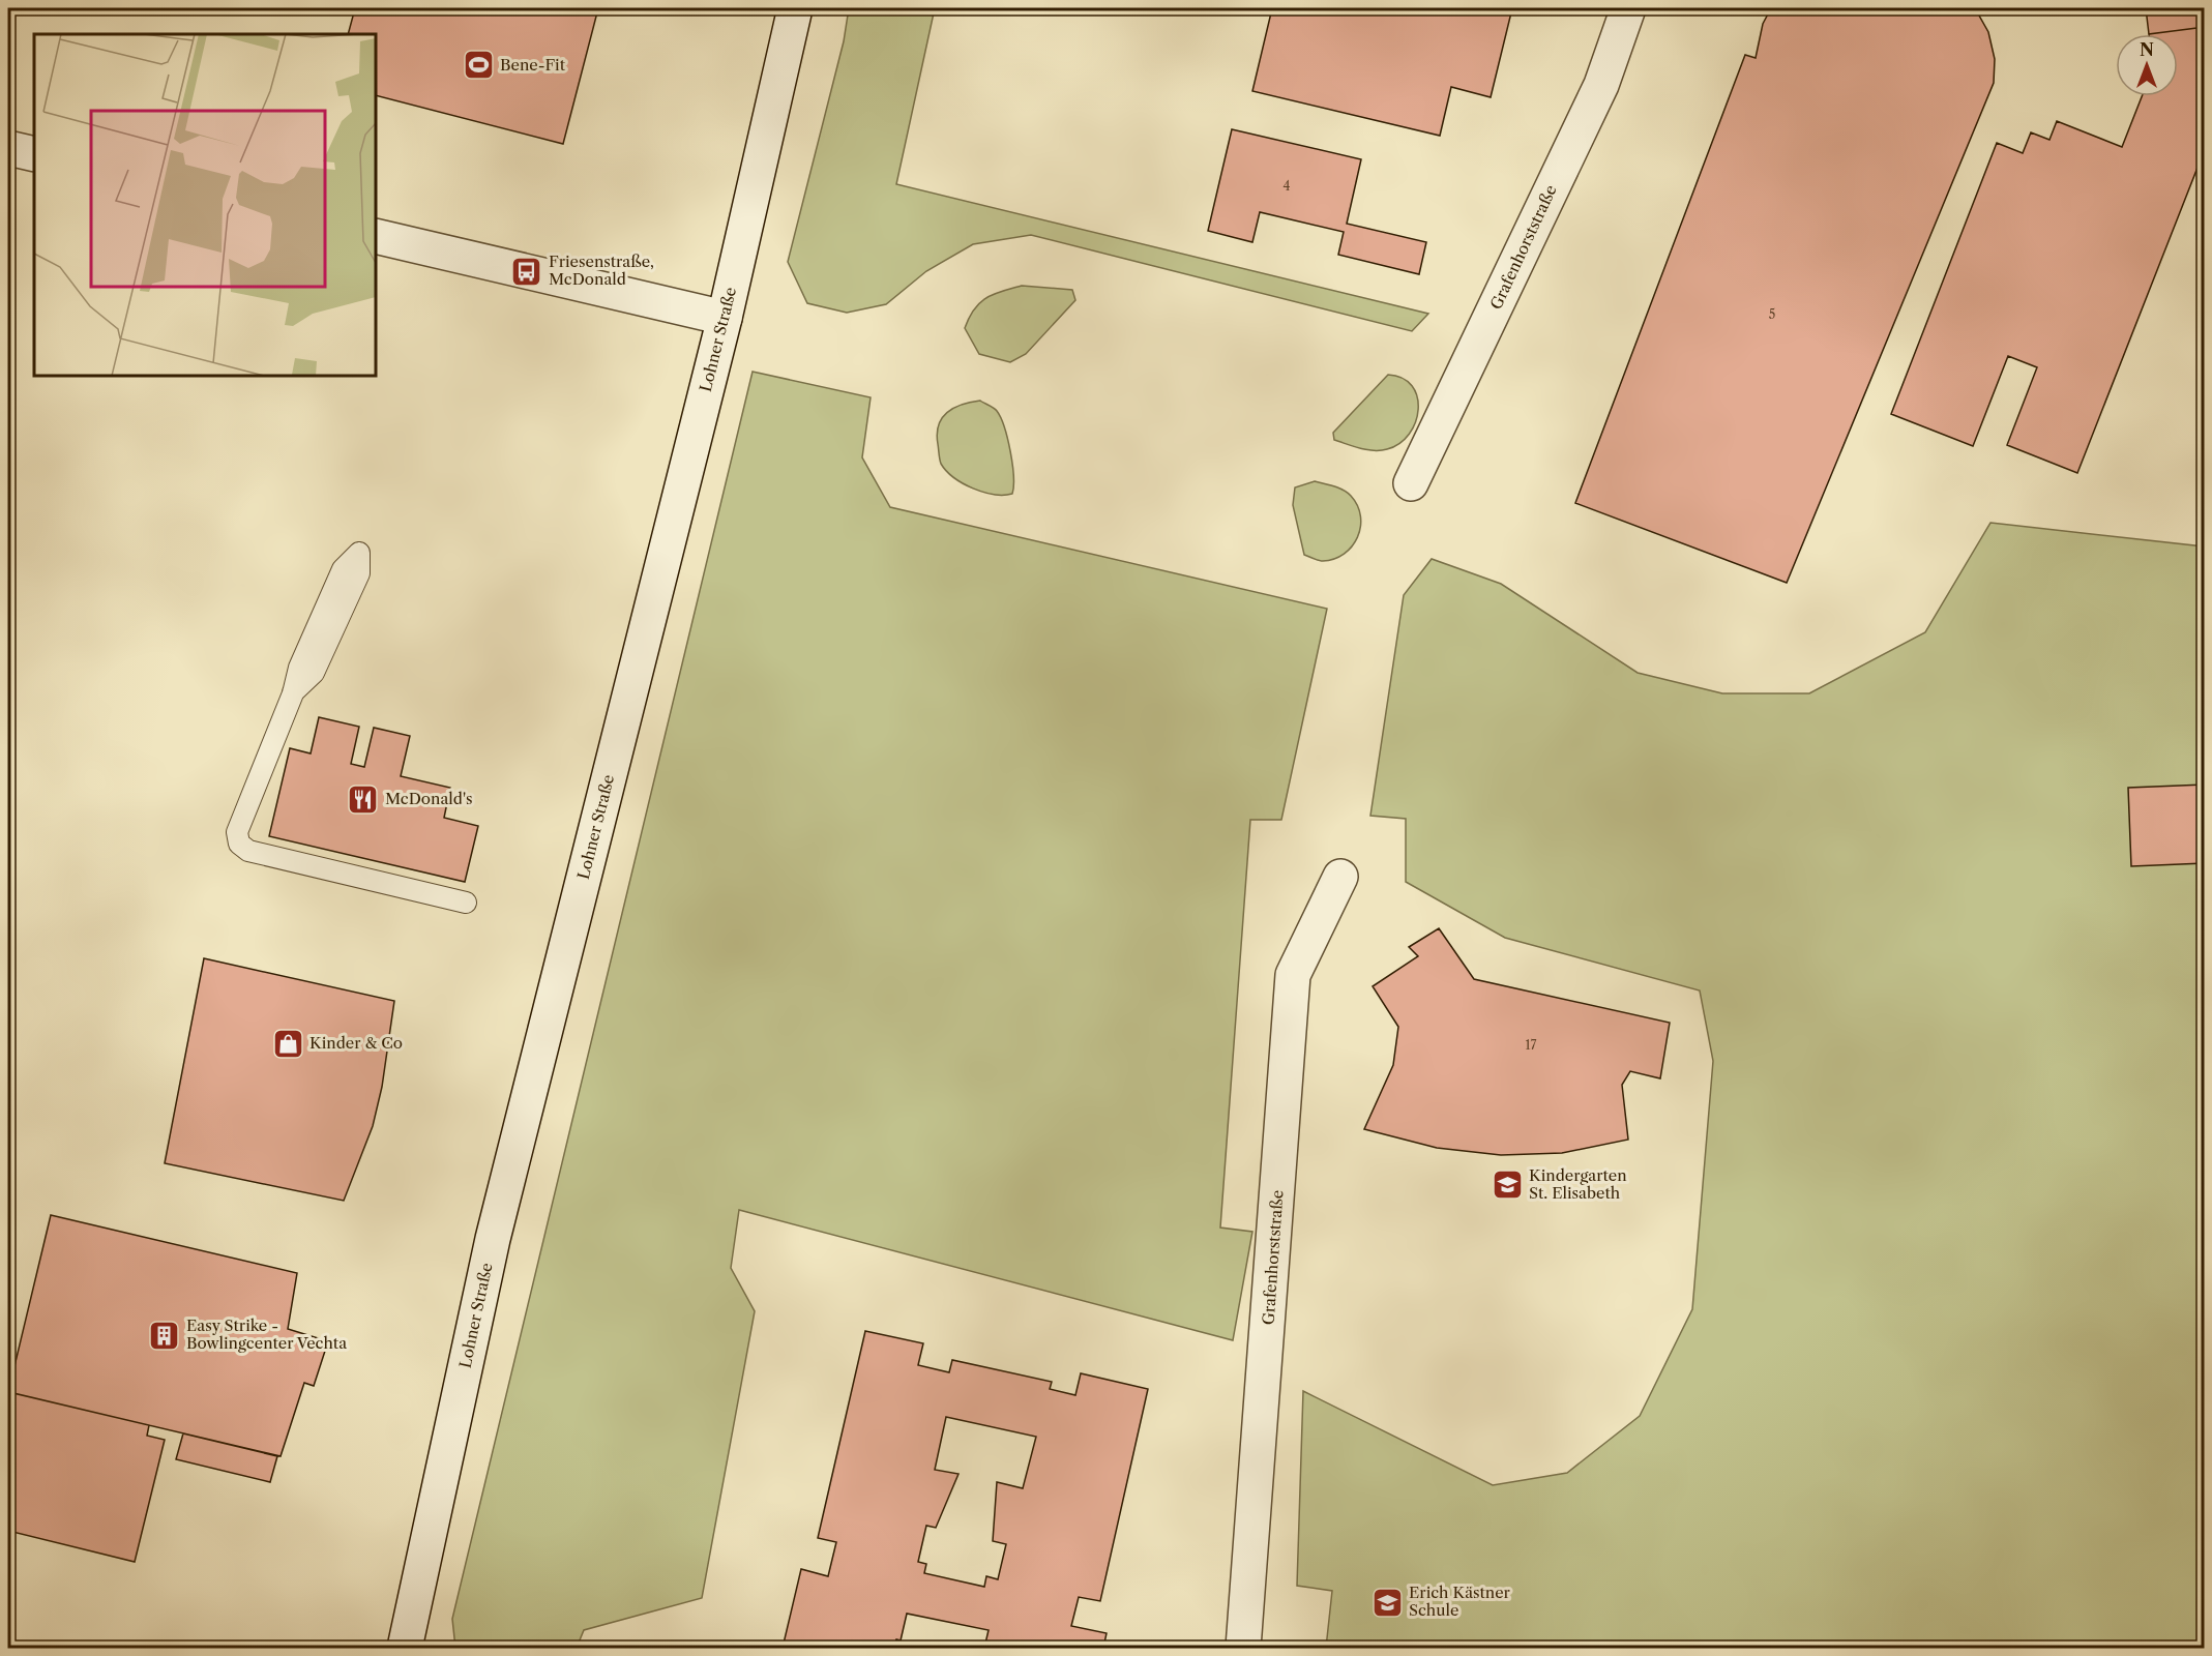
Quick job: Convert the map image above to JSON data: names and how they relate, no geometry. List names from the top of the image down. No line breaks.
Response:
{"streets":{"street":["Grafenhorststraße","Lohner Straße"]},"places":{"sports":["Bene-Fit"],"bus stop":["Friesenstraße, McDonald"],"restaurant":["McDonald's"],"shop":["Kinder & Co"],"school or university":["Kindergarten St. Elisabeth","Erich Kästner Schule"],"building":["Easy Strike - Bowlingcenter Vechta"]},"house_numbers":["4","5","17"],"north":"top"}
